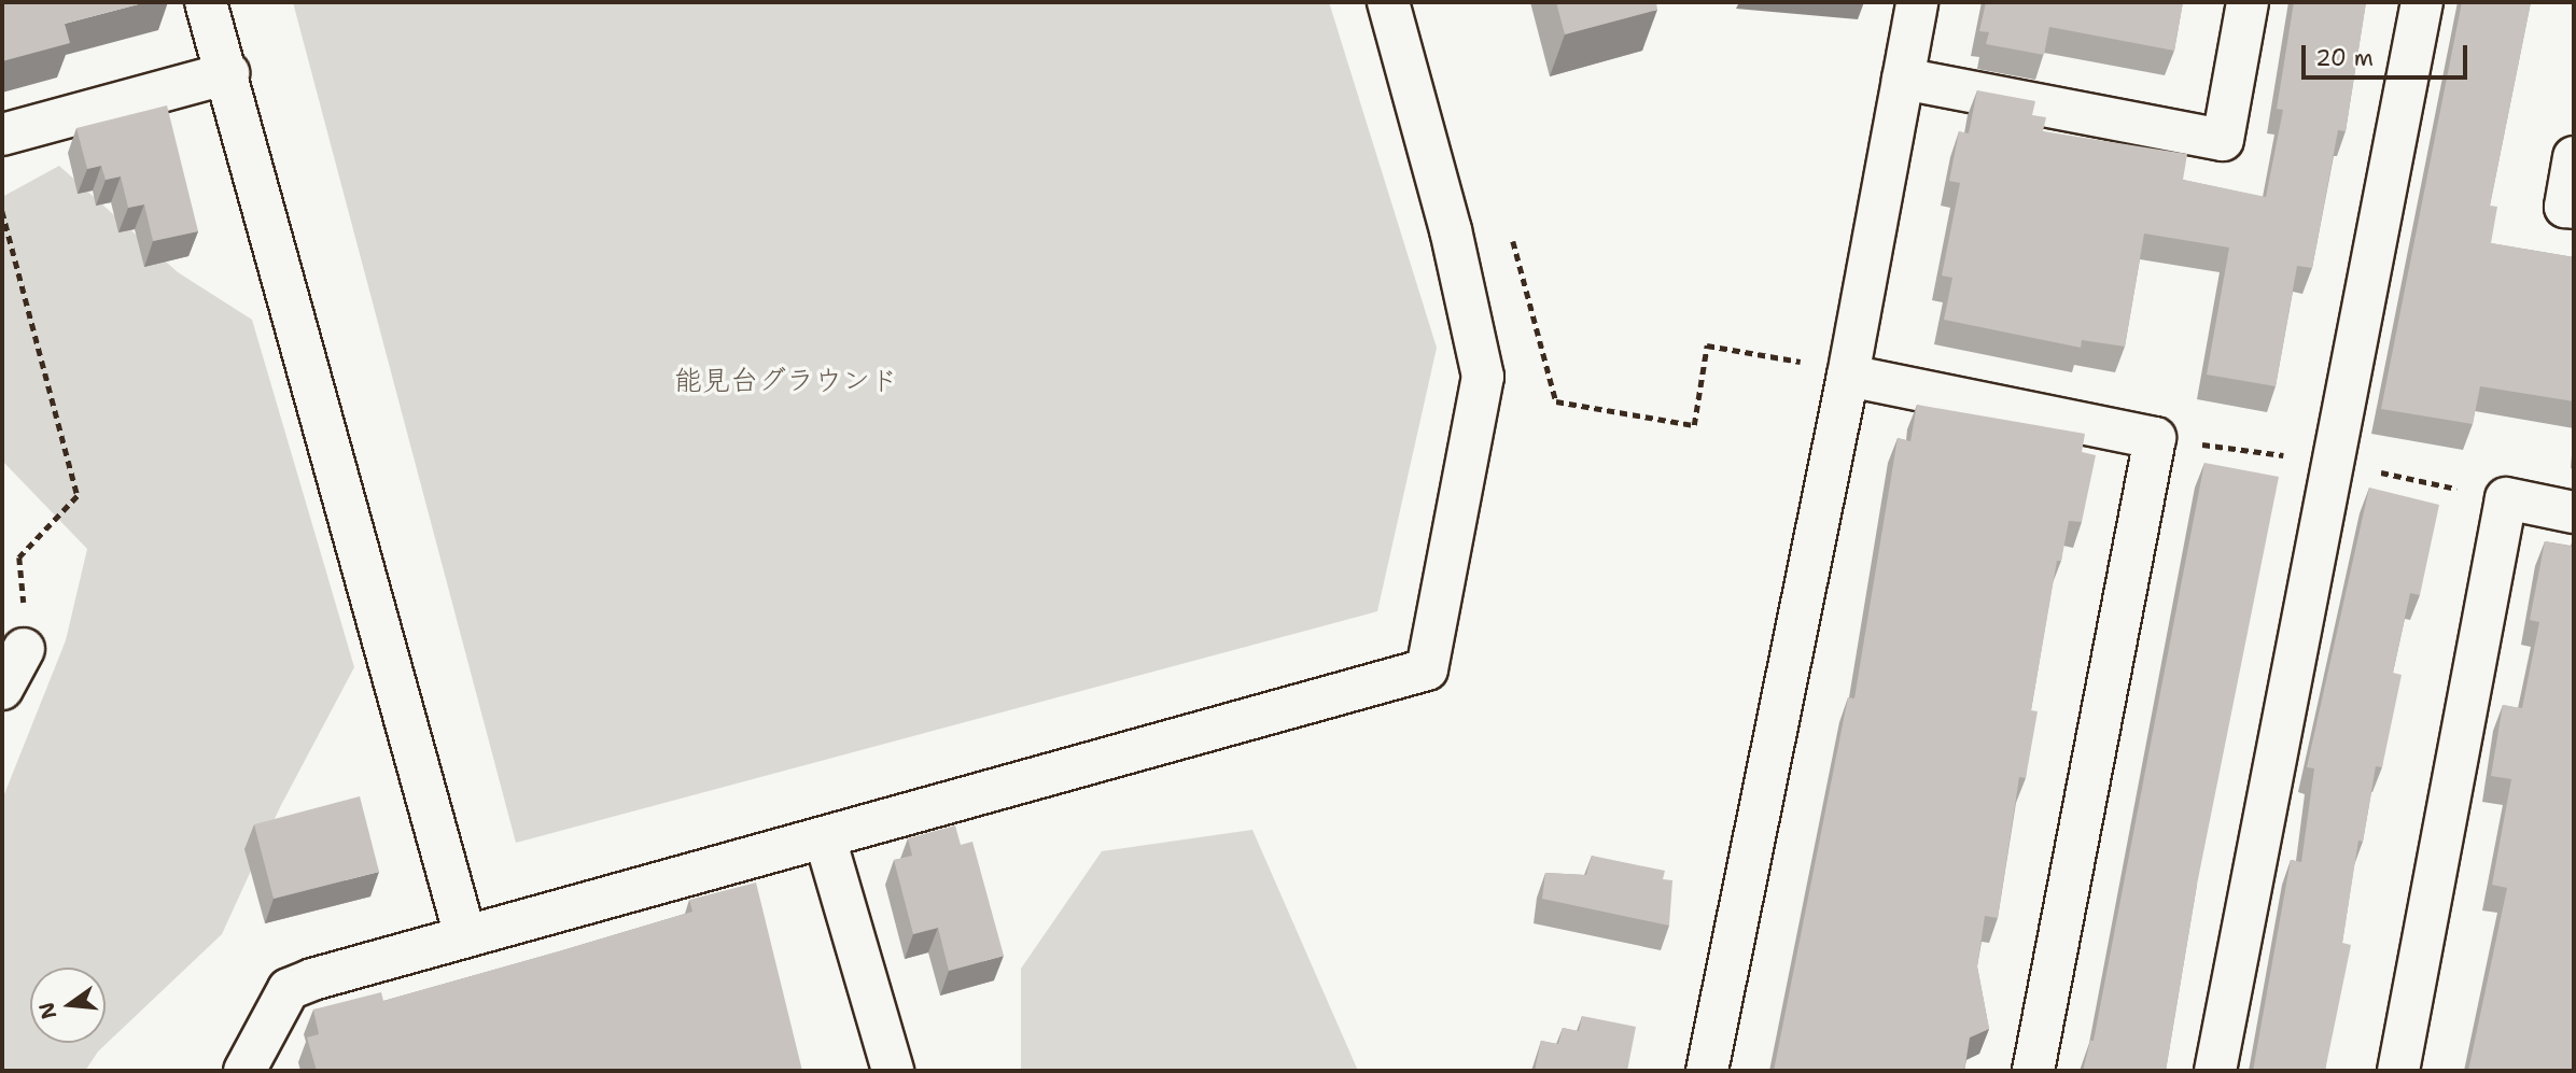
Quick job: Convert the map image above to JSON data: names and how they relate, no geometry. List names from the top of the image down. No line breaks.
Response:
{"parks":["能見台グラウンド"],"scale_bar":"20 m","north":"left"}
